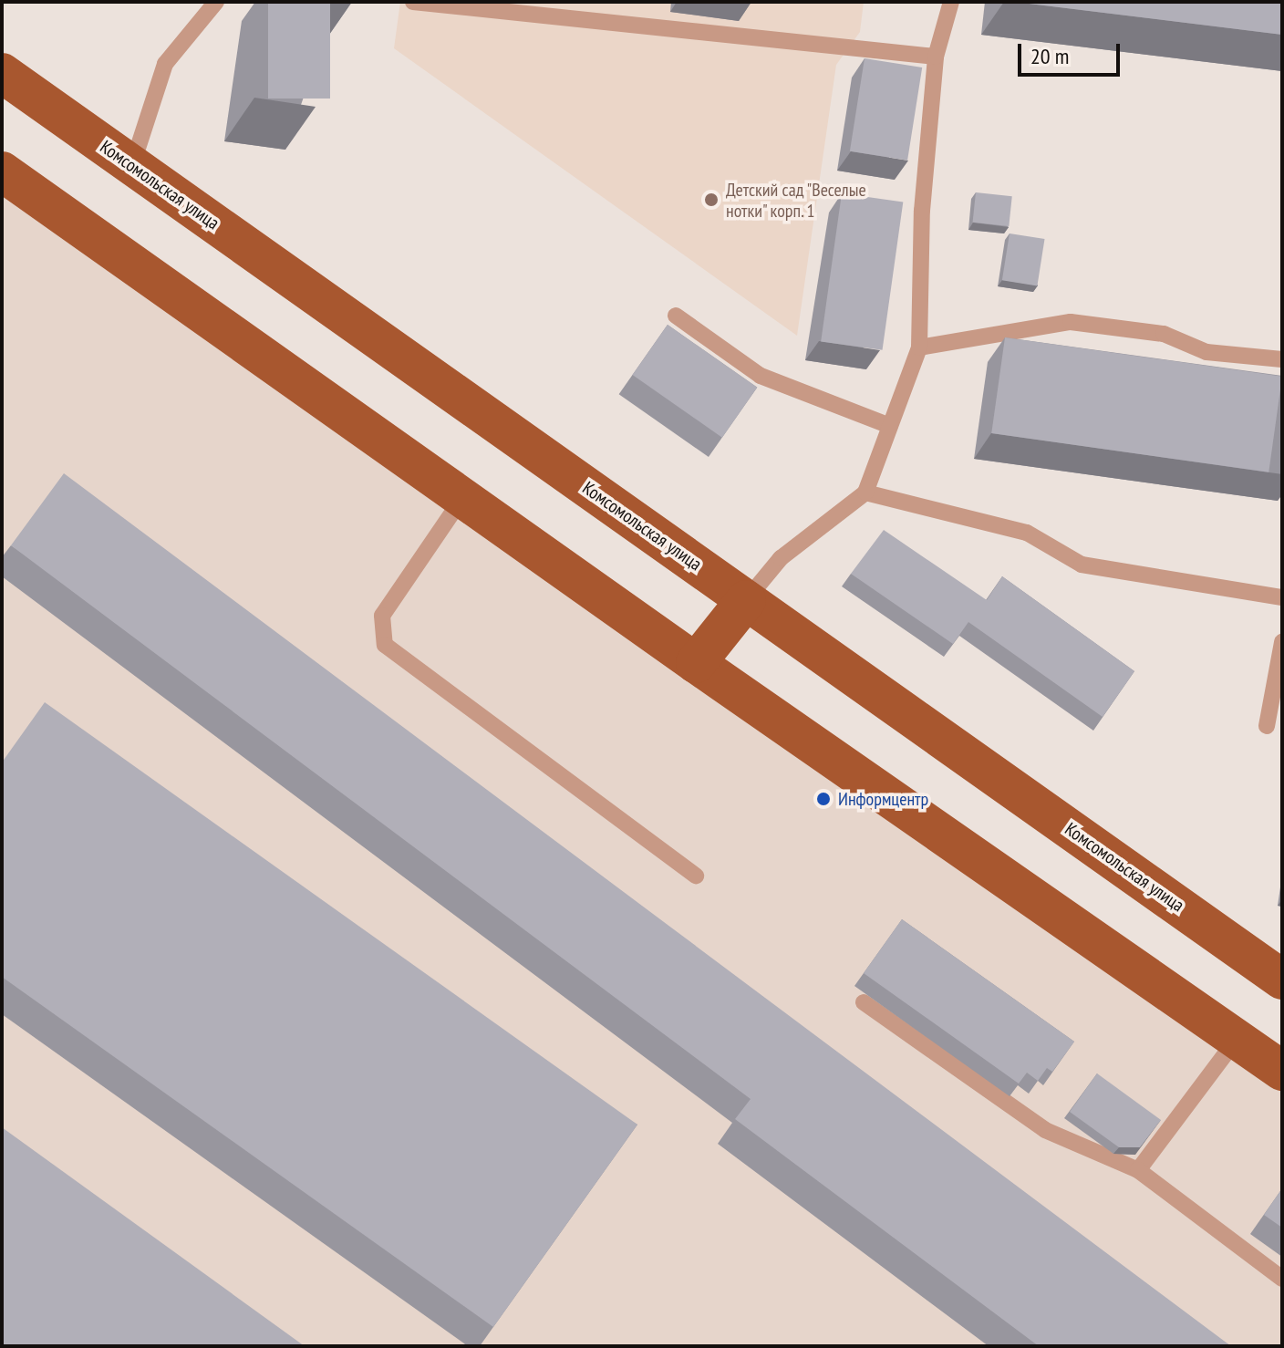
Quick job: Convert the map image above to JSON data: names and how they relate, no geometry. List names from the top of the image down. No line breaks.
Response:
{"streets":{"main road":["Комсомольская улица"]},"places":["Детский сад \"Веселые нотки\" корп. 1","Информцентр"],"scale_bar":"20 m"}
